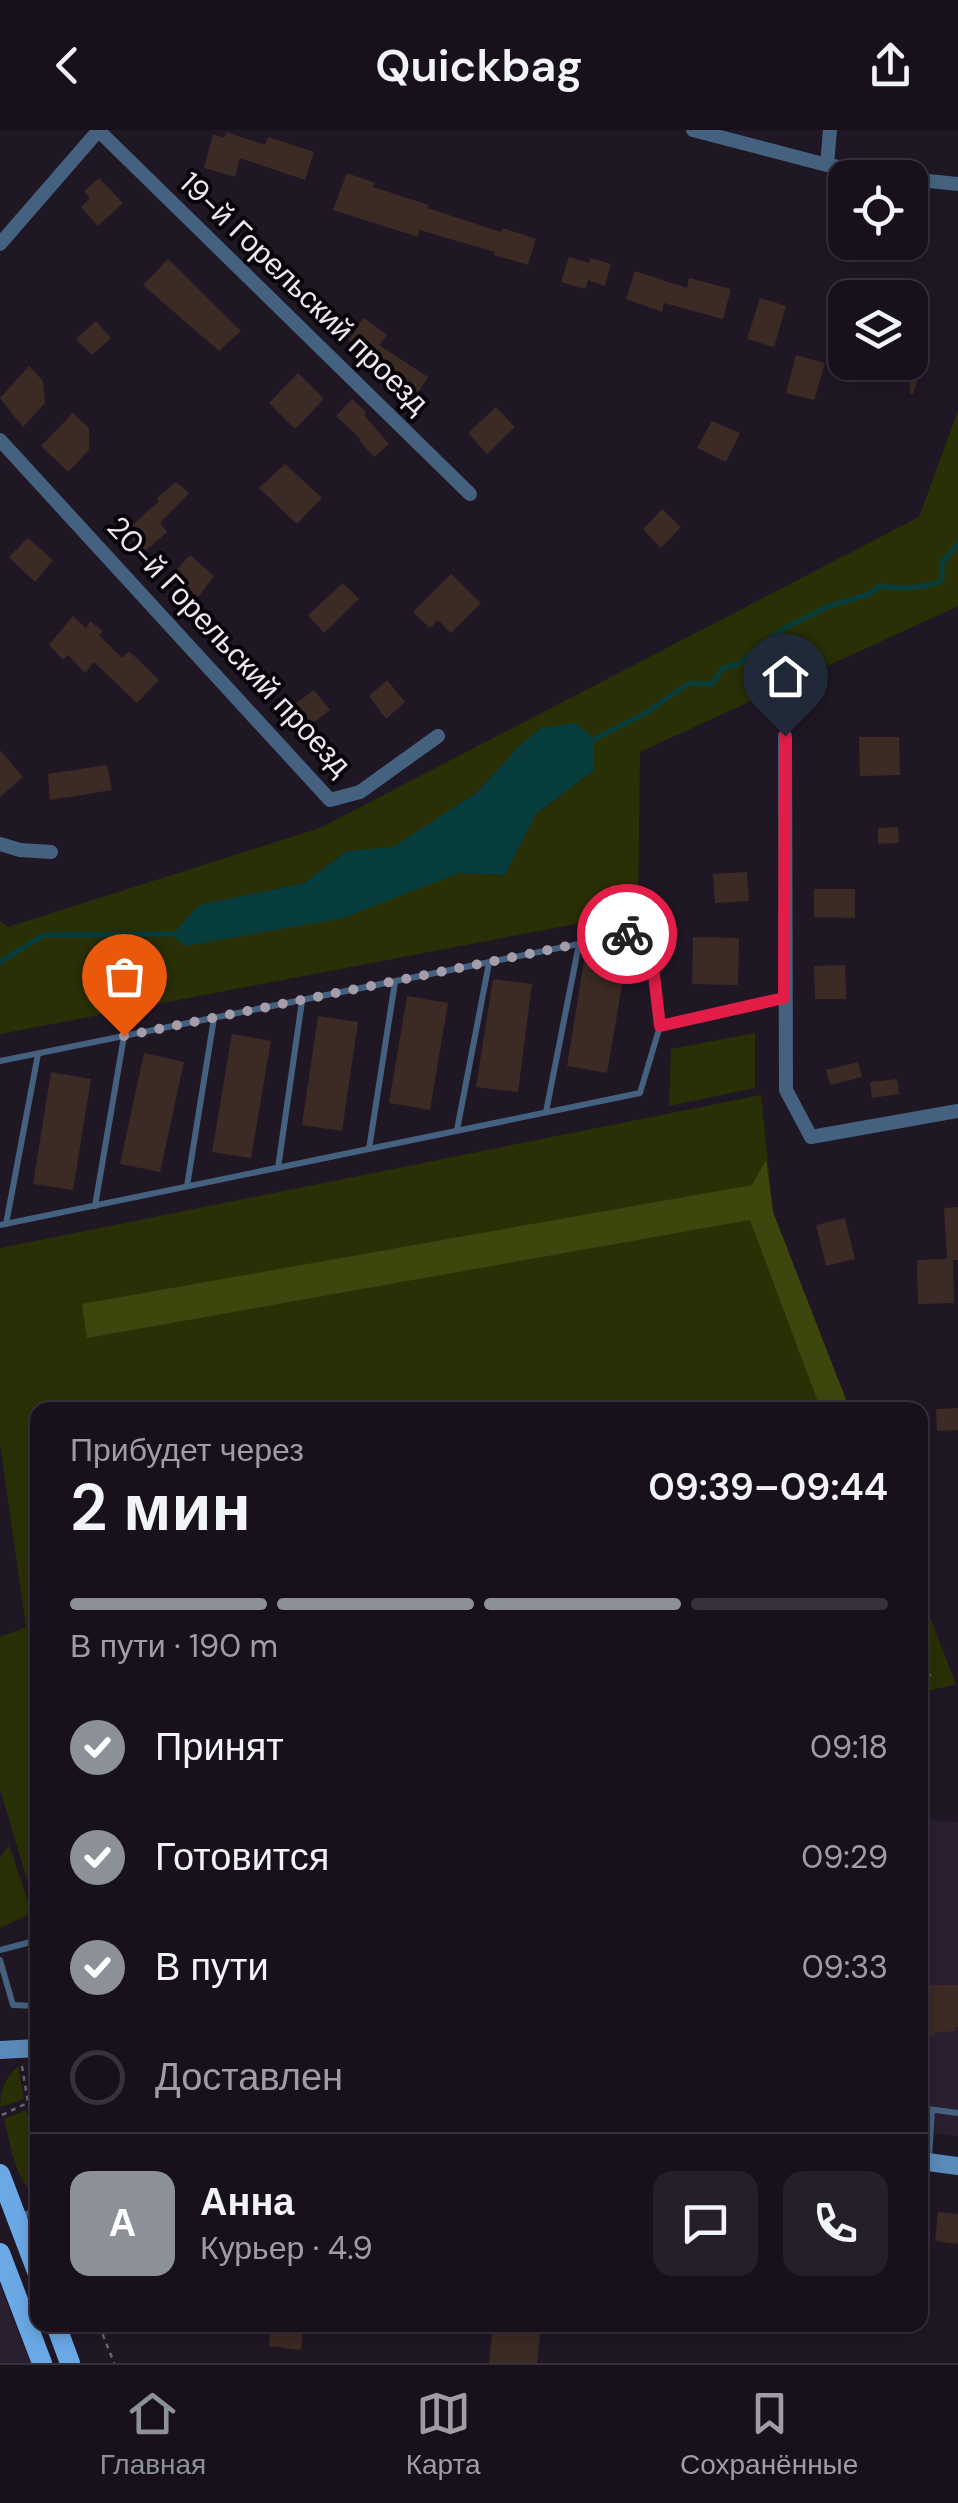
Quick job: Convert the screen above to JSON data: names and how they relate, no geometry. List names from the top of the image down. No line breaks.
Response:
{"streets":{"street":["19-й Горельский проезд","20-й Горельский проезд"]},"page":{"header":"Quickbag","heading":["2 мин","Прибудет через","09:39–09:44"],"panel":["Анна","Курьер · 4.9"],"bar":"В пути · 190 m","list":[["Принят","09:18"],["Готовится","09:29"],["В пути","09:33"],"Доставлен"],"round":"А","tabs":["Главная","Карта","Сохранённые"]}}
